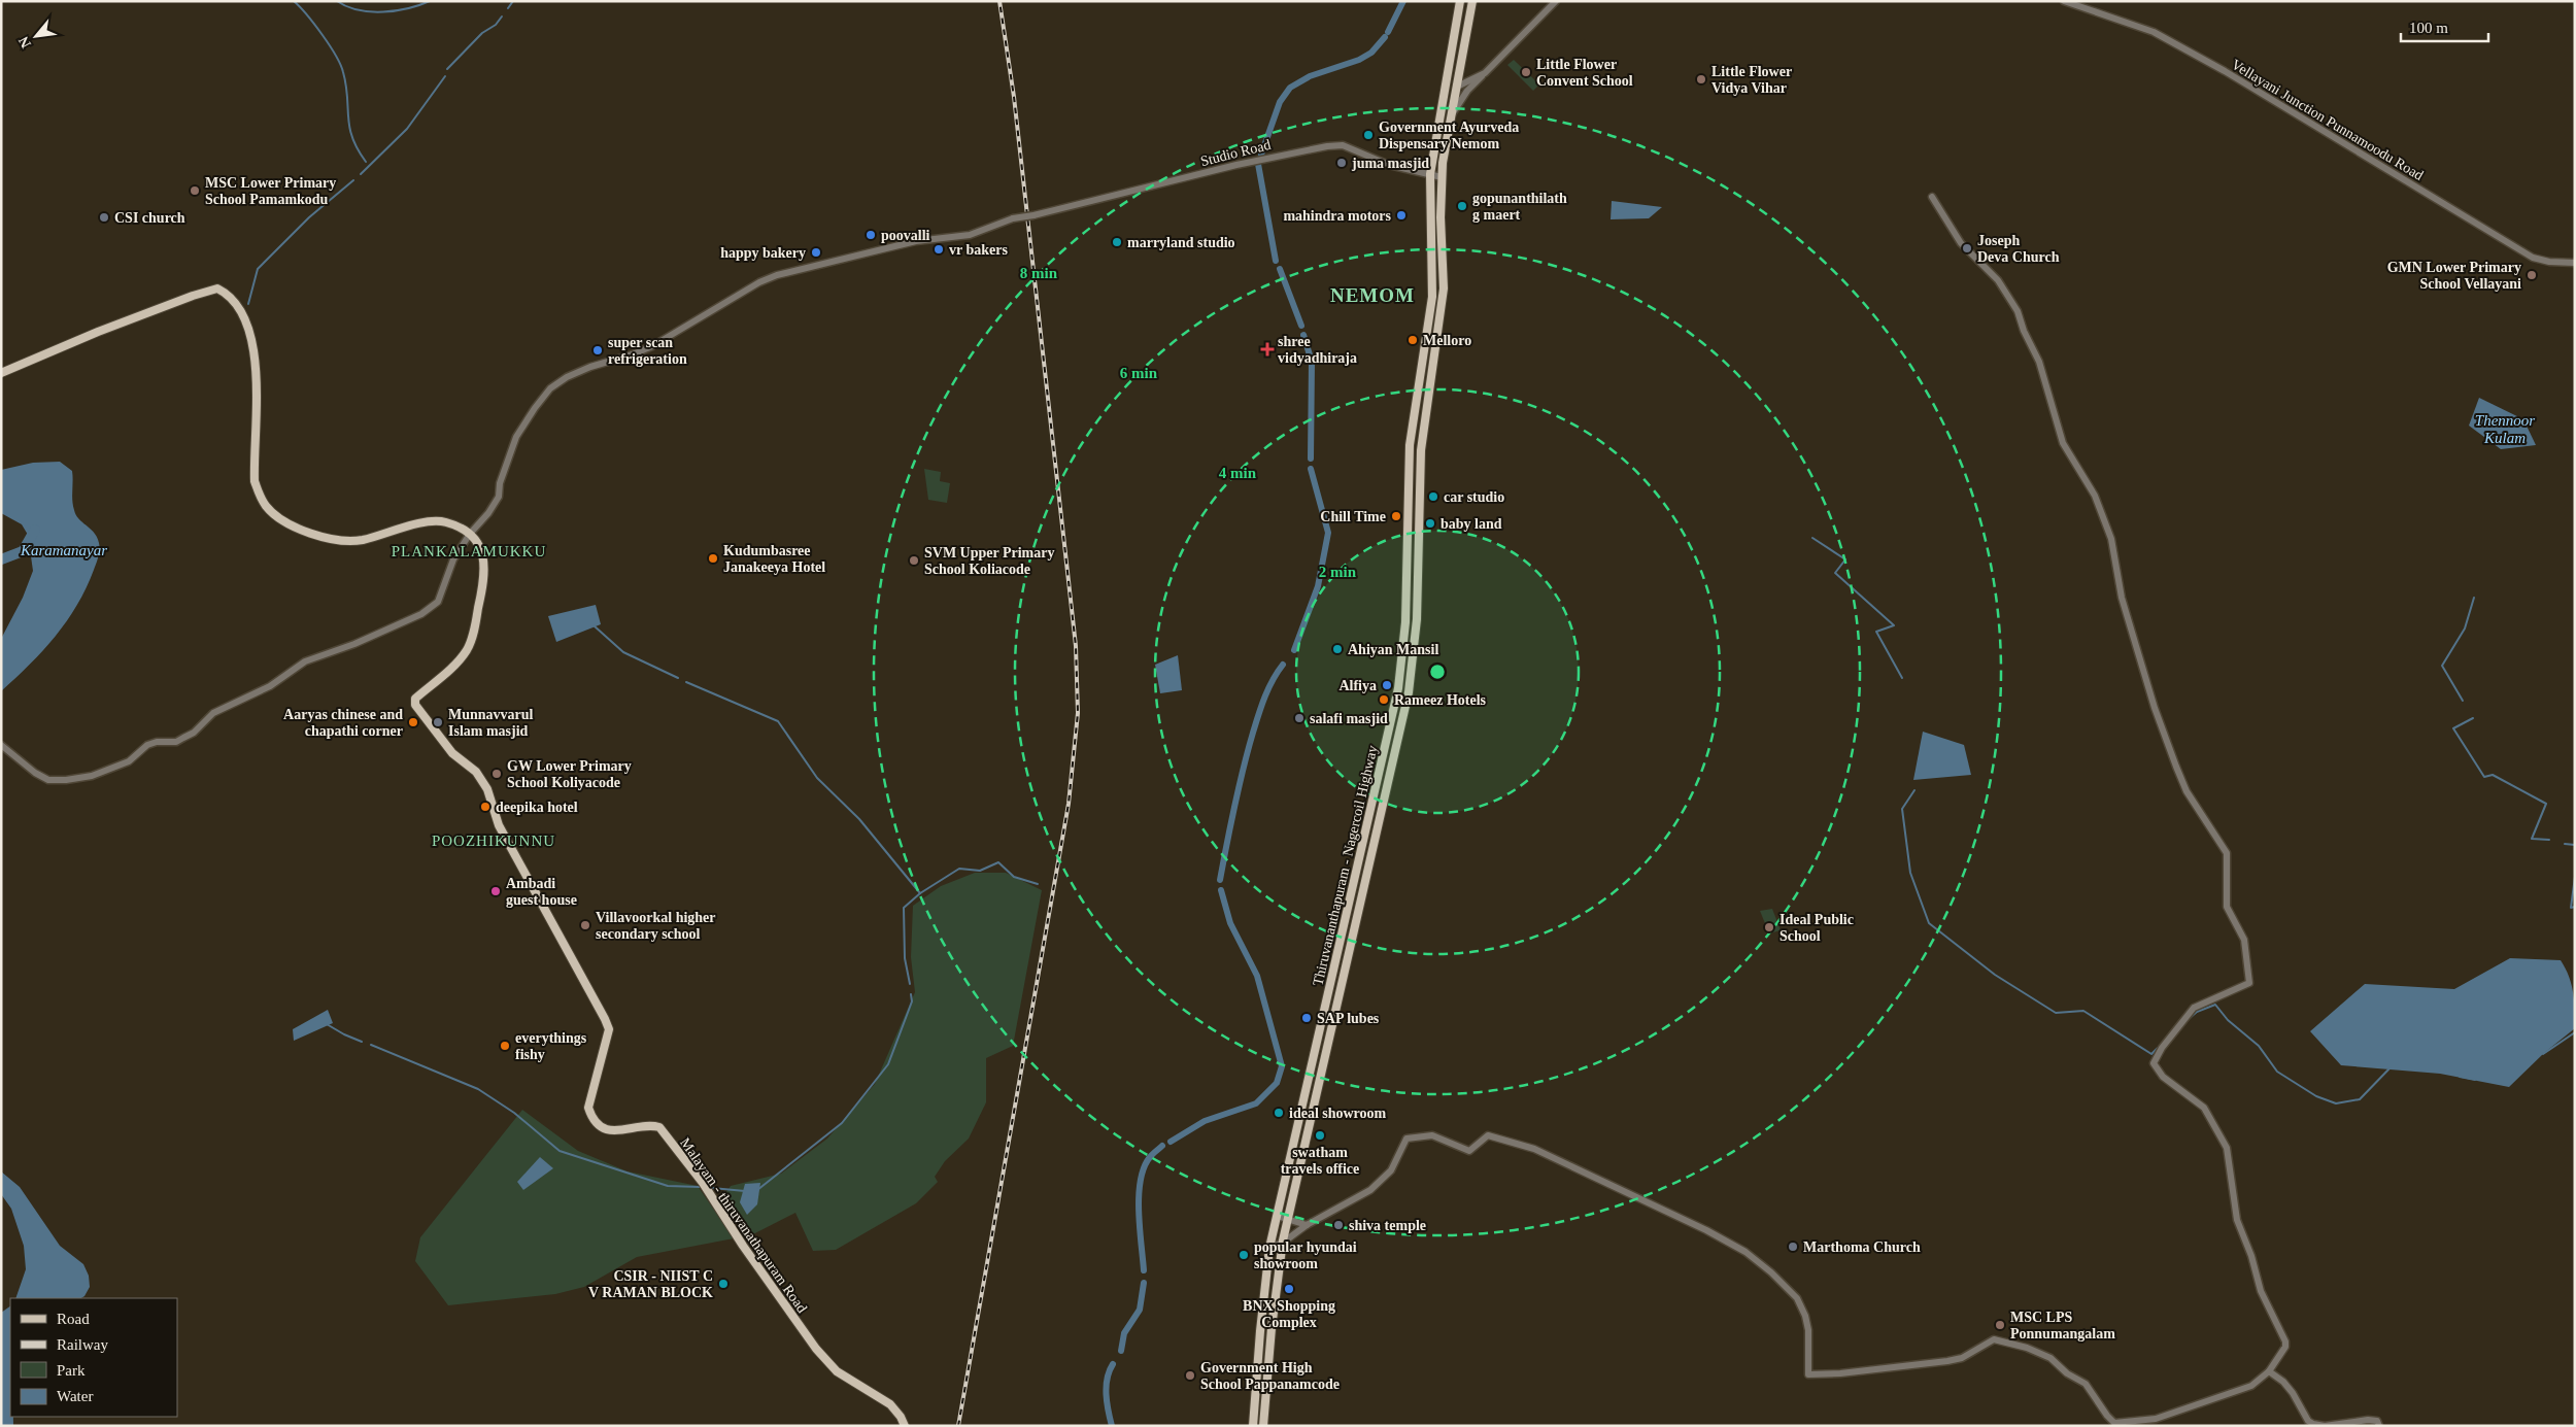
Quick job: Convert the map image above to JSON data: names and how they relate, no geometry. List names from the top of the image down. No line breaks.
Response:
{"streets":{"main road":["Thiruvananthapuram - Nagercoil Highway","Malayam - thiruvanathapuram Road"],"street":["Vellayani Junction Punnamoodu Road","Studio Road"]},"crossings":[["Studio Road","Thiruvananthapuram - Nagercoil Highway"],["Studio Road","Malayam - thiruvanathapuram Road"]],"districts":["NEMOM","PLANKALAMUKKU","POOZHIKUNNU"],"water":["Thennoor Kulam","Karamanayar"],"places":{"other":["Little Flower Convent School","Little Flower Vidya Vihar","Government Ayurveda Dispensary Nemom","juma masjid","MSC Lower Primary School Pamamkodu","gopunanthilath g maert","mahindra motors","CSI church","poovalli","marryland studio","Joseph Deva Church","vr bakers","happy bakery","GMN Lower Primary School Vellayani","Melloro","super scan refrigeration","car studio","Chill Time","baby land","Kudumbasree Janakeeya Hotel","SVM Upper Primary School Koliacode","Ahiyan Mansil","Alfiya","Rameez Hotels","salafi masjid","Aaryas chinese and chapathi corner","Munnavvarul Islam masjid","GW Lower Primary School Koliyacode","deepika hotel","Ambadi guest house","Villavoorkal higher secondary school","Ideal Public School","SAP lubes","everythings fishy","ideal showroom","swatham travels office","shiva temple","Marthoma Church","popular hyundai showroom","CSIR - NIIST C V RAMAN BLOCK","BNX Shopping Complex","MSC LPS Ponnumangalam","Government High School Pappanamcode"],"health":["shree vidyadhiraja"]},"legend":["Road","Railway","Park","Water"],"scale_bar":"100 m","north":"bottom left","rings":["8 min","6 min","4 min","2 min"]}
